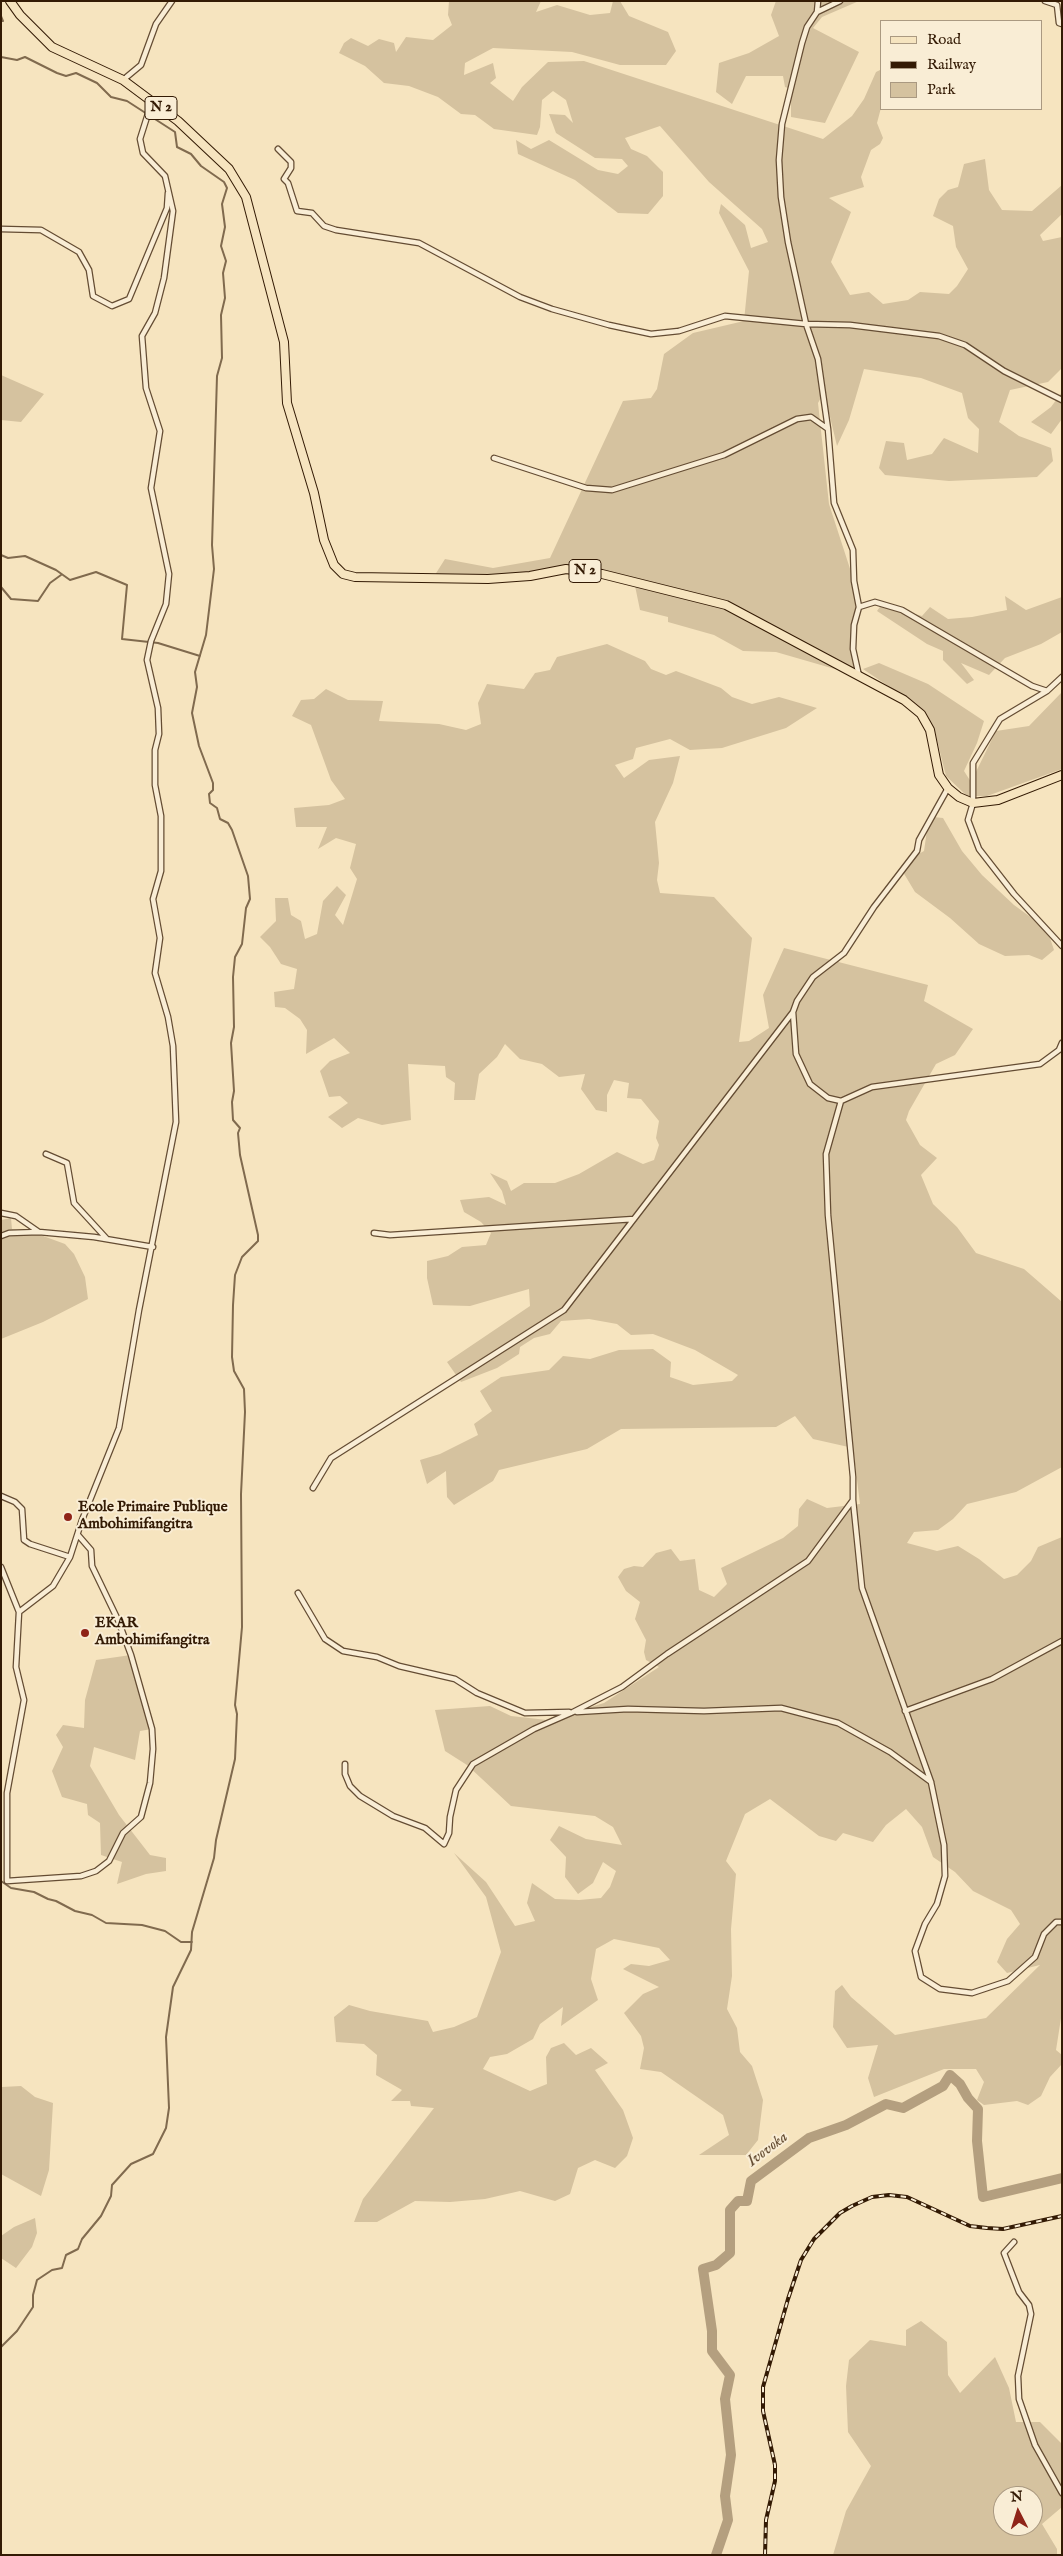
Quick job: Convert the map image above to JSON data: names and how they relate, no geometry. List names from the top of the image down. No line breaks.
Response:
{"streets":{"main road":["N 2"]},"water":["Ivovoka"],"places":["Ecole Primaire Publique Ambohimifangitra","EKAR Ambohimifangitra"],"legend":["Road","Railway","Park"],"north":"top"}
